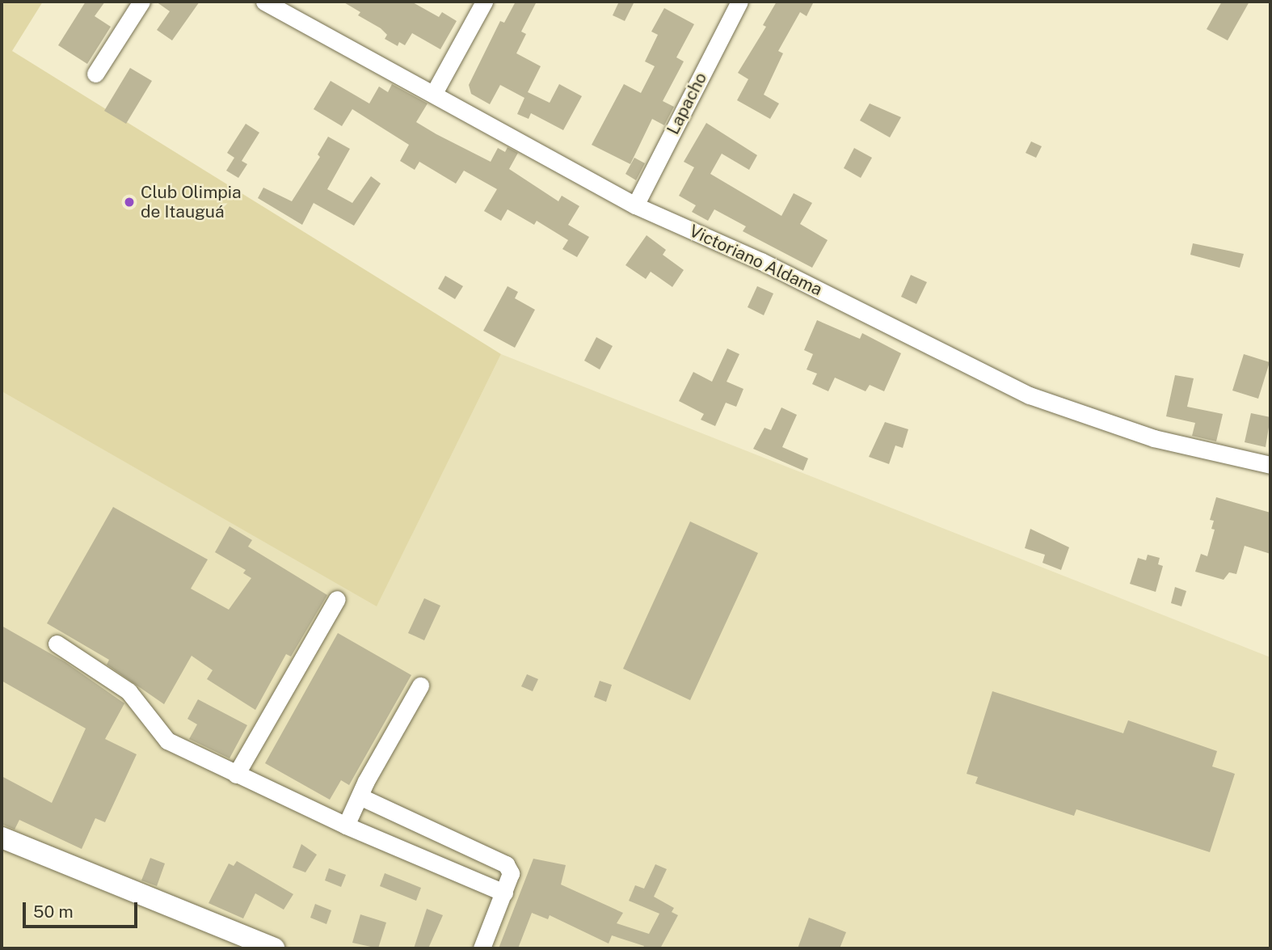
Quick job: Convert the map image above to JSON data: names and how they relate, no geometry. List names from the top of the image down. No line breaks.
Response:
{"streets":{"street":["Lapacho","Victoriano Aldama"]},"crossings":[["Lapacho","Victoriano Aldama"]],"places":["Club Olimpia de Itauguá"],"scale_bar":"50 m"}
